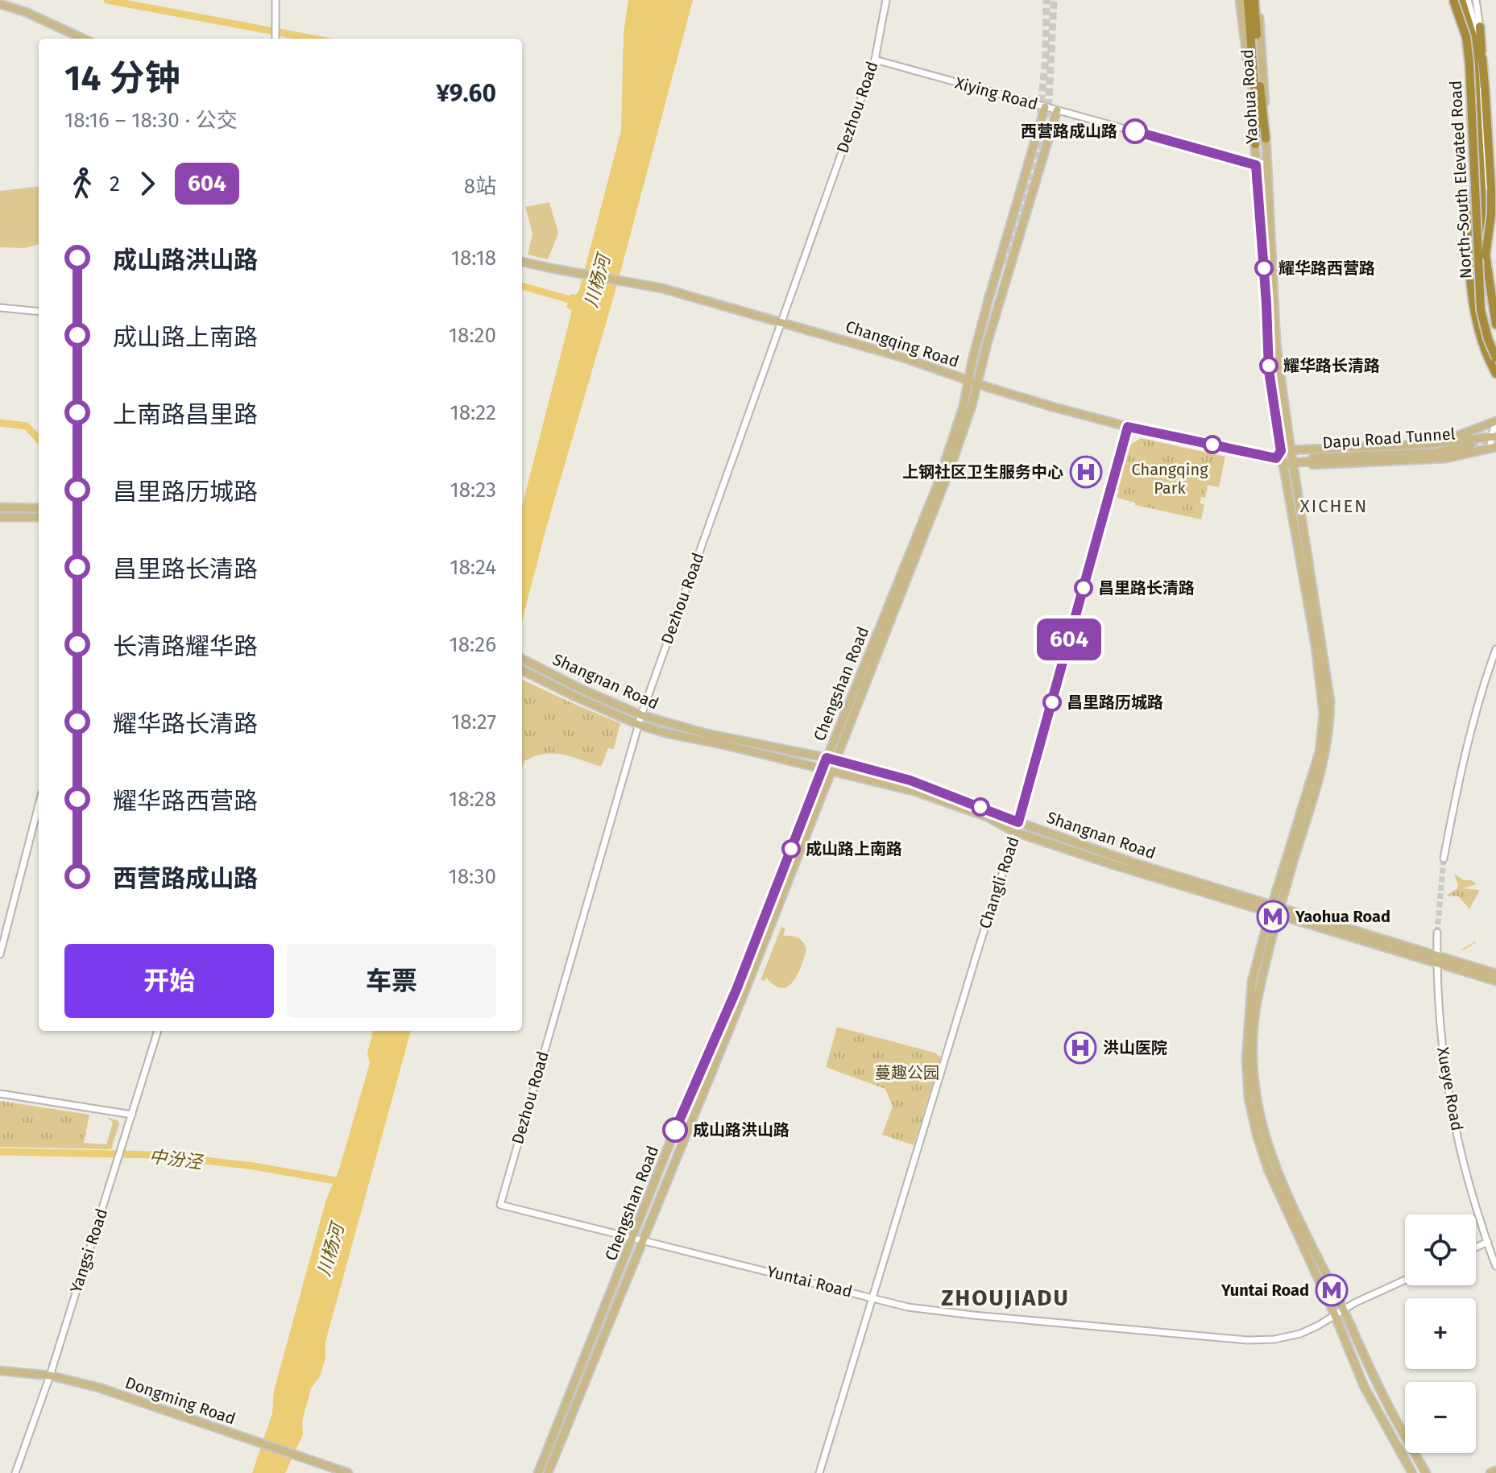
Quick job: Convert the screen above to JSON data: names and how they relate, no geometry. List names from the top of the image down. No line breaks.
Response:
{"streets":{"highway":["North-South Elevated Road"],"main road":["Yaohua Road","Changqing Road","Dapu Road Tunnel","Shangnan Road","Chengshan Road","Dongming Road"],"street":["Xiying Road","Dezhou Road","Changli Road","Xueye Road","Yangsi Road","Yuntai Road"]},"crossings":[["Xiying Road","Yaohua Road"],["Xiying Road","Dezhou Road"],["Xiying Road","Chengshan Road"],["Yaohua Road","Changqing Road"],["Yaohua Road","Shangnan Road"],["Dezhou Road","Changqing Road"],["Dezhou Road","Shangnan Road"],["Dezhou Road","Yuntai Road"],["Changqing Road","Dapu Road Tunnel"],["Changqing Road","Chengshan Road"],["Changqing Road","Changli Road"],["Shangnan Road","Chengshan Road"],["Shangnan Road","Changli Road"],["Shangnan Road","Xueye Road"],["Chengshan Road","Yuntai Road"],["Changli Road","Yuntai Road"],["Yangsi Road","Dongming Road"]],"districts":["XICHEN","ZHOUJIADU"],"water":["川杨河","中汾泾"],"parks":["Changqing Park","蔓趣公园"],"places":{"other":["西营路成山路","耀华路西营路","耀华路长清路","昌里路长清路","昌里路历城路","成山路上南路","成山路洪山路"],"hospital":["上钢社区卫生服务中心","洪山医院"],"metro station":["Yaohua Road","Yuntai Road"]},"lines":["bus line 604"],"page":{"on_map":"604","heading":["14 分钟","18:16 – 18:30 · 公交","¥9.60"],"legs":["2","604","8站"],"list":[{"name":"成山路洪山路","value":"18:18"},{"name":"成山路上南路","value":"18:20"},{"name":"上南路昌里路","value":"18:22"},{"name":"昌里路历城路","value":"18:23"},{"name":"昌里路长清路","value":"18:24"},{"name":"长清路耀华路","value":"18:26"},{"name":"耀华路长清路","value":"18:27"},{"name":"耀华路西营路","value":"18:28"},{"name":"西营路成山路","value":"18:30"}],"buttons":["开始","车票"],"map_buttons":["+","−"]}}
